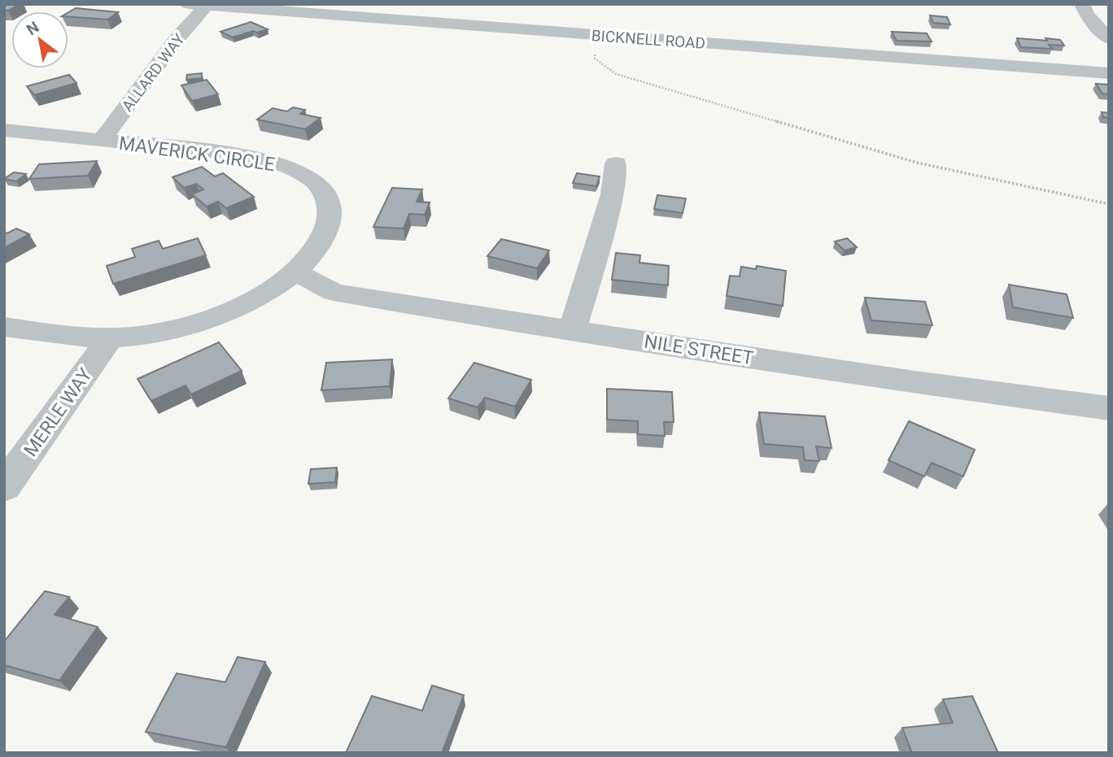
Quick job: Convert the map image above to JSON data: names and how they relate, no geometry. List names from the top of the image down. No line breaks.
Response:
{"streets":{"street":["BICKNELL ROAD","ALLARD WAY","MAVERICK CIRCLE","NILE STREET","MERLE WAY"]},"crossings":[["BICKNELL ROAD","ALLARD WAY"],["ALLARD WAY","MAVERICK CIRCLE"],["MAVERICK CIRCLE","NILE STREET"],["MAVERICK CIRCLE","MERLE WAY"]],"north":"top left"}
